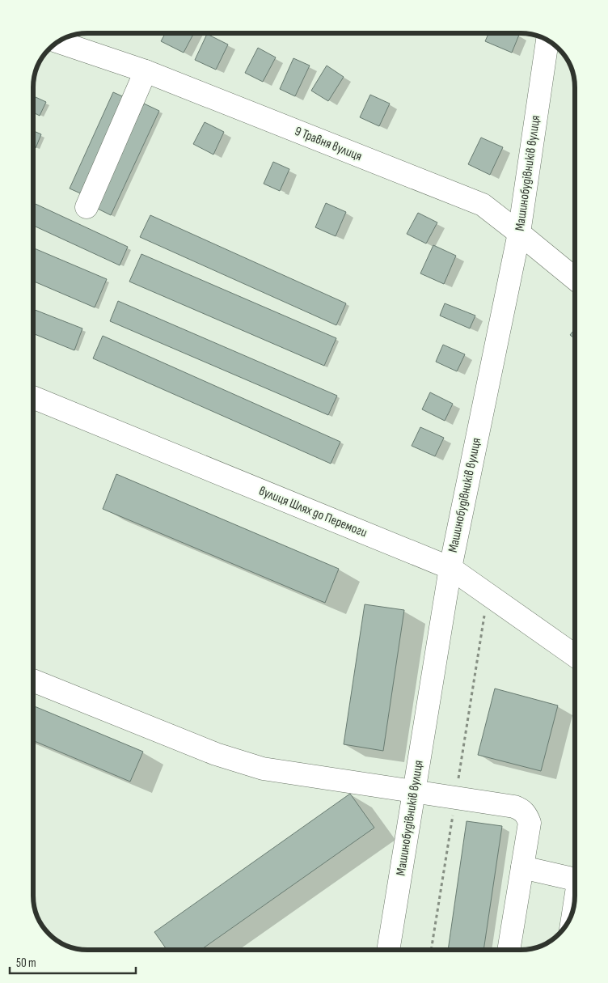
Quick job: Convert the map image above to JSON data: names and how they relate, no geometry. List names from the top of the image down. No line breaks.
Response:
{"streets":{"street":["9 Травня вулиця","Машинобудівників вулиця","вулиця Шлях до Перемоги"]},"crossings":[["9 Травня вулиця","Машинобудівників вулиця"],["Машинобудівників вулиця","вулиця Шлях до Перемоги"]],"scale_bar":"50 m"}
